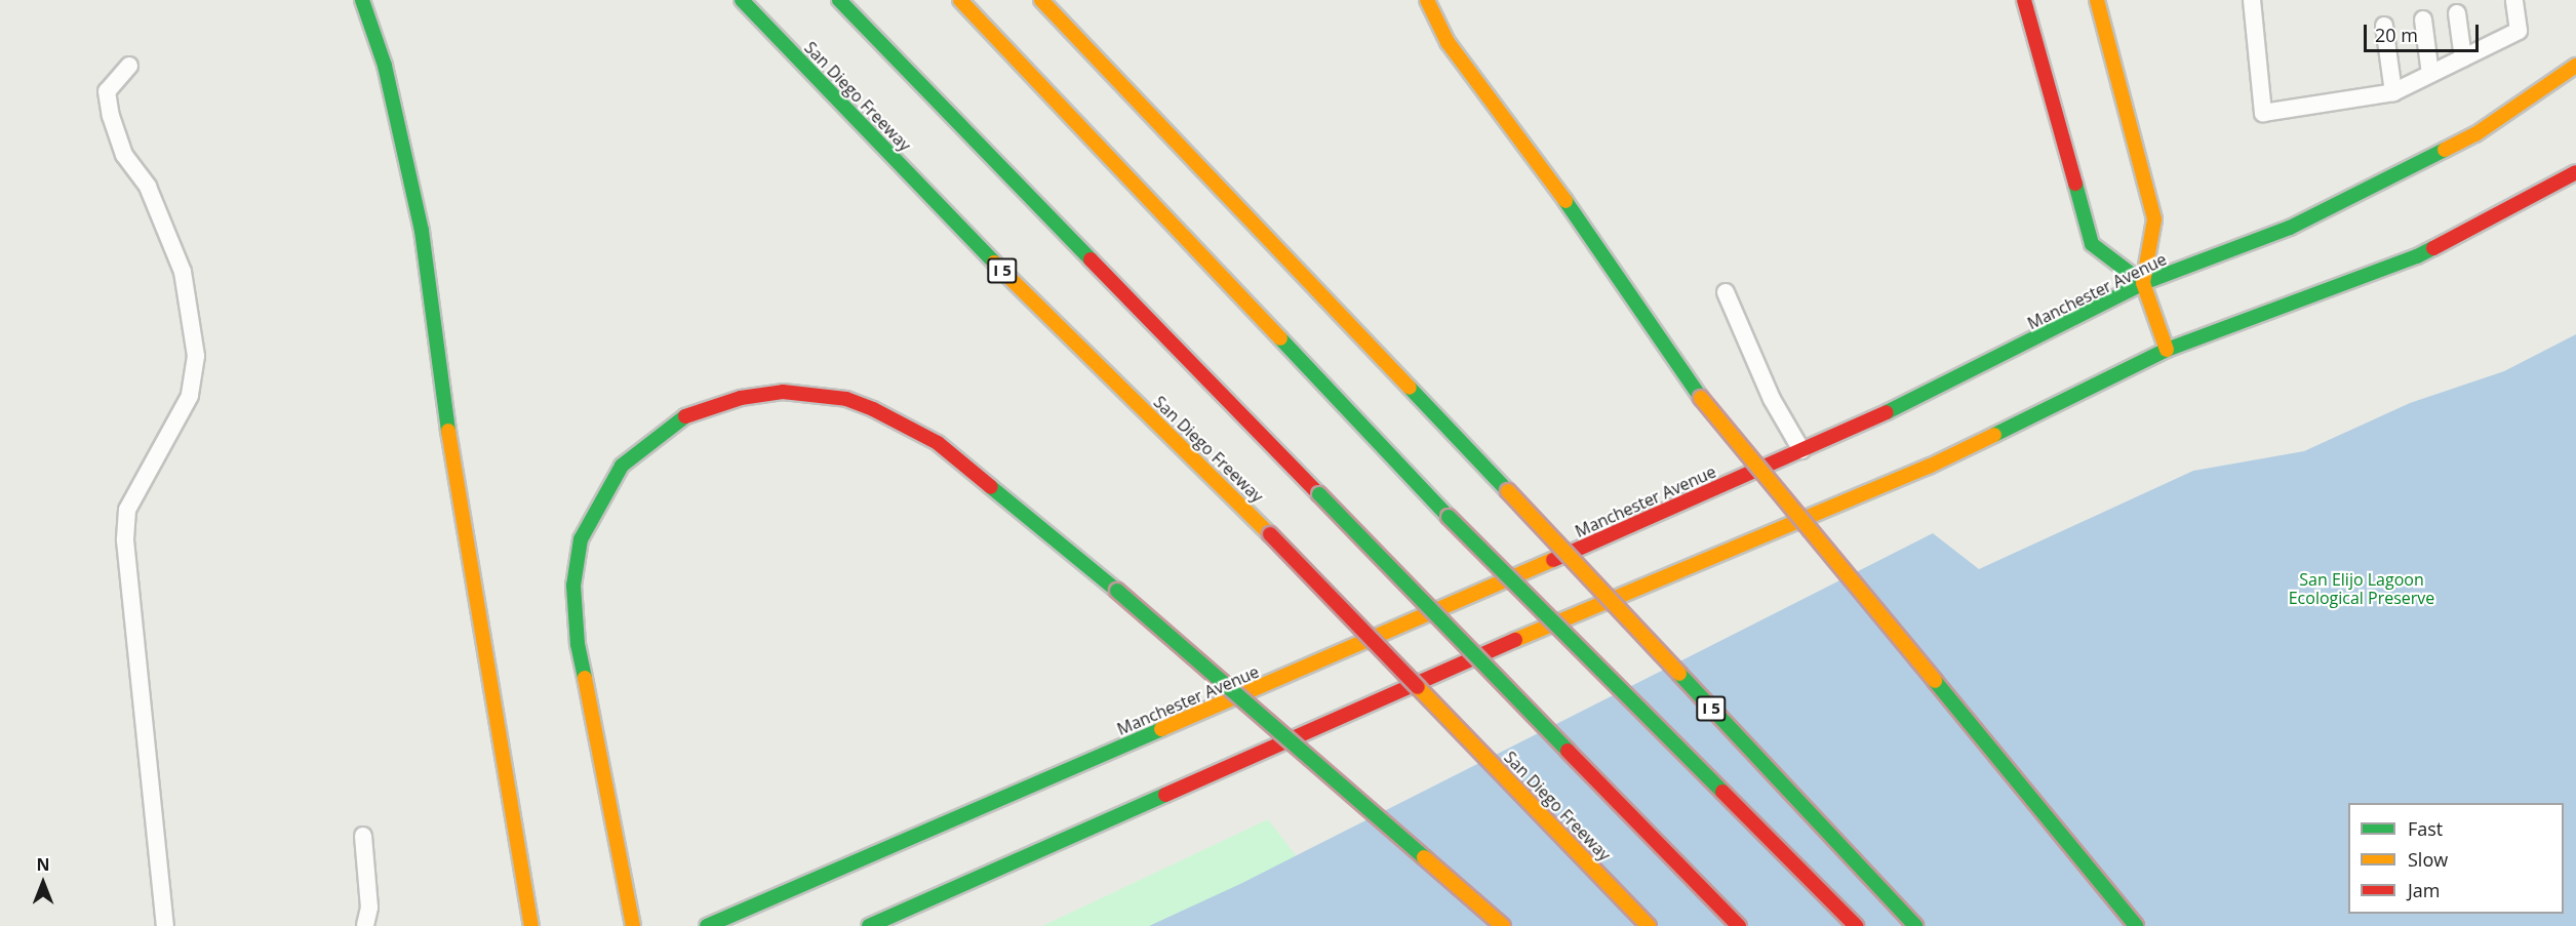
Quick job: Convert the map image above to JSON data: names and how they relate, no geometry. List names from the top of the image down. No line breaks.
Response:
{"streets":{"main road":["San Diego Freeway","I 5","Manchester Avenue"]},"parks":["San Elijo Lagoon Ecological Preserve"],"legend":["Fast","Slow","Jam"],"scale_bar":"20 m","north":"top"}
